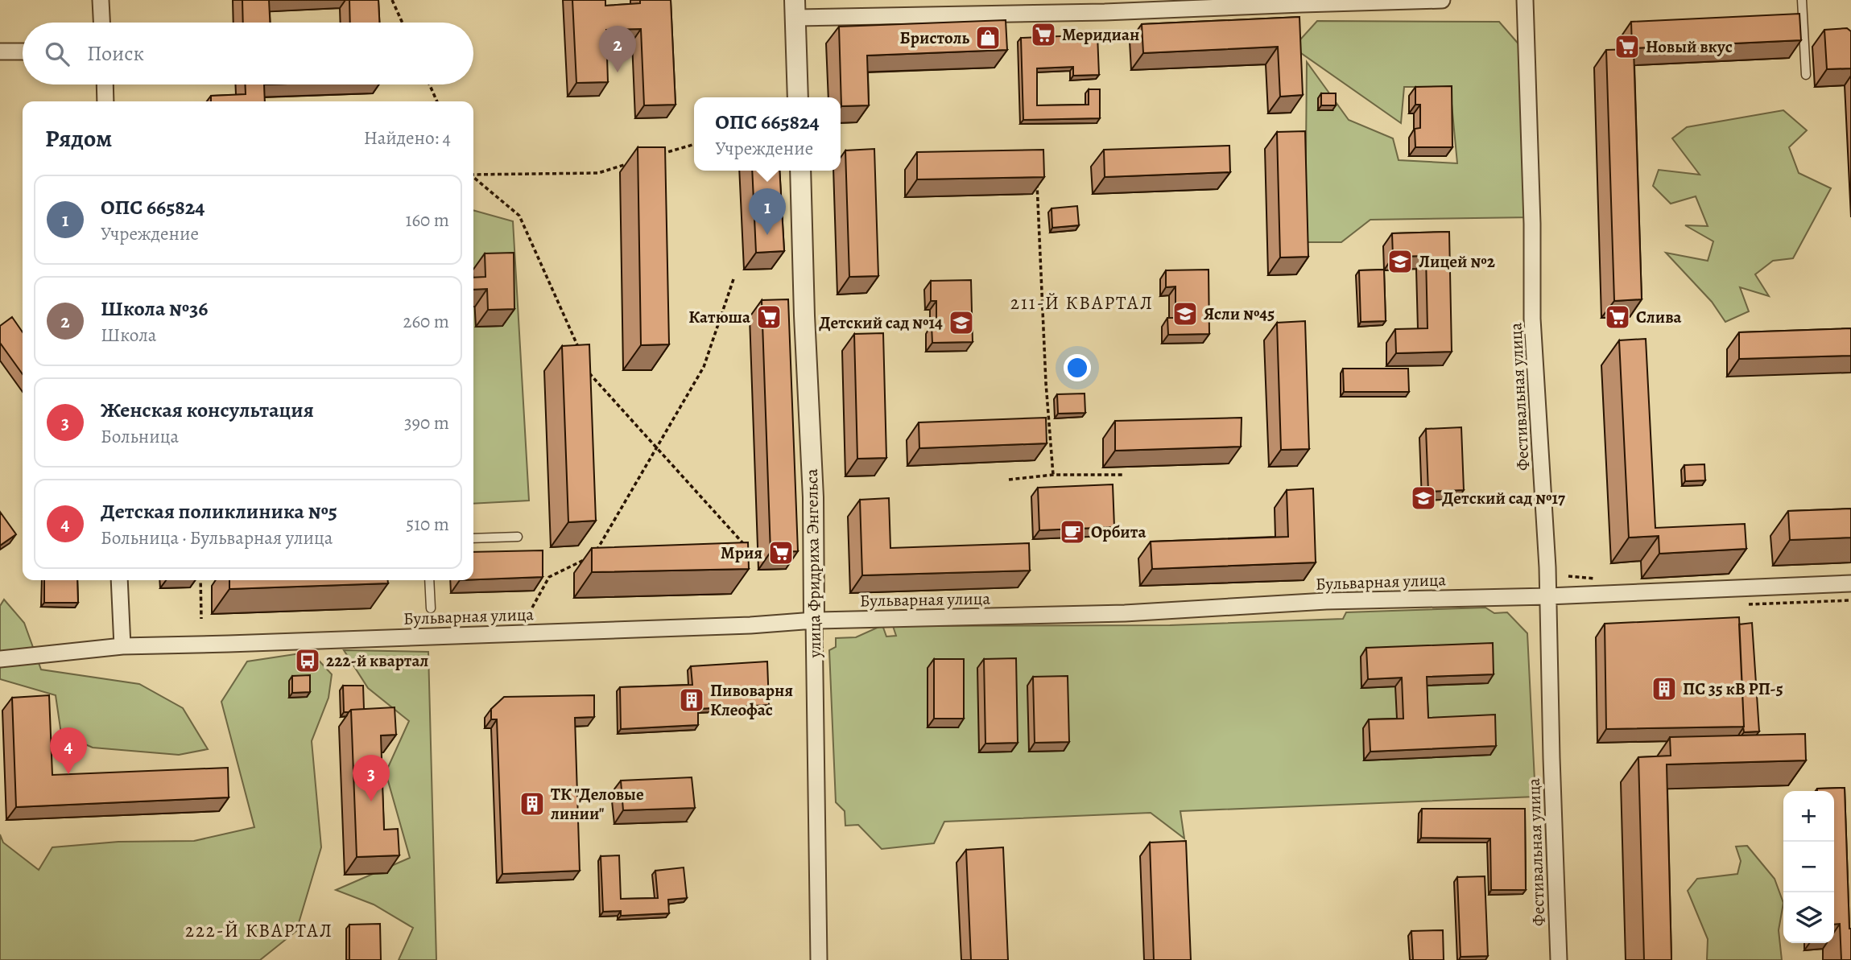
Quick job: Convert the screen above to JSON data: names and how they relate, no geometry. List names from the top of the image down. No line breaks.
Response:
{"streets":{"street":["Фестивальная улица","улица Фридриха Энгельса","Бульварная улица"]},"crossings":[["Фестивальная улица","Бульварная улица"],["улица Фридриха Энгельса","Бульварная улица"]],"districts":["211-Й КВАРТАЛ","222-Й КВАРТАЛ"],"places":{"supermarket":["Меридиан","Новый вкус","Катюша","Слива","Мрия"],"shop":["Бристоль"],"school or university":["Лицей №2","Ясли №45","Детский сад №14","Детский сад №17"],"cafe":["Орбита"],"bus stop":["222-й квартал"],"building":["ПС 35 кВ РП-5","Пивоварня Клеофас","ТК \"Деловые линии\""]},"page":{"search":"Поиск","pins":["2","1","4","3"],"popup":["ОПС 665824","Учреждение"],"heading":["Рядом","Найдено: 4"],"list":[{"mark":"1","name":"ОПС 665824","note":"Учреждение","value":"160 m"},{"mark":"2","name":"Школа №36","note":"Школа","value":"260 m"},{"mark":"3","name":"Женская консультация","note":"Больница","value":"390 m"},{"mark":"4","name":"Детская поликлиника №5","note":"Больница · Бульварная улица","value":"510 m"}],"map_buttons":["+","−"]}}
